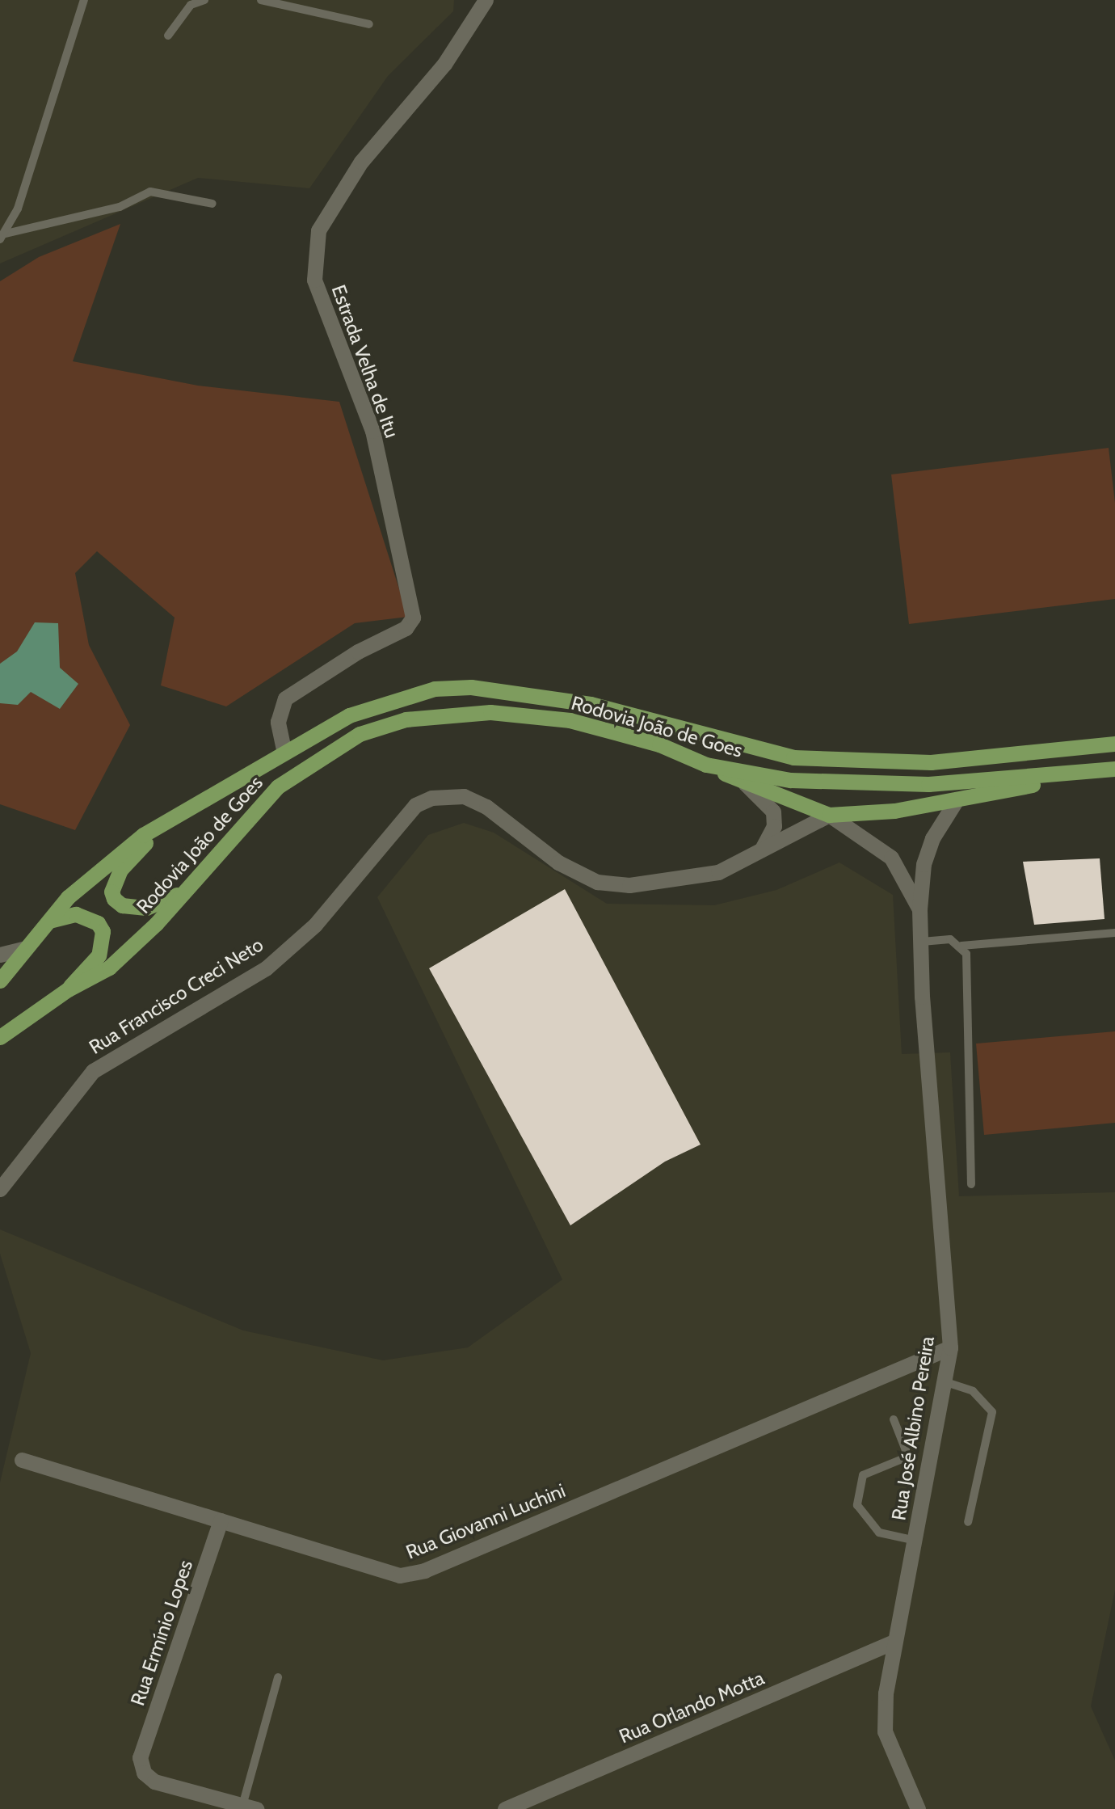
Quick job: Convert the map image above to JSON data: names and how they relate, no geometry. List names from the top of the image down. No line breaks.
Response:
{"streets":{"highway":["Rodovia João de Goes"],"street":["Estrada Velha de Itu","Rua Francisco Creci Neto","Rua José Albino Pereira","Rua Giovanni Luchini","Rua Ermínio Lopes","Rua Orlando Motta"]},"crossings":[["Estrada Velha de Itu","Rodovia João de Goes"],["Rua Francisco Creci Neto","Rua José Albino Pereira"],["Rua José Albino Pereira","Rua Giovanni Luchini"],["Rua José Albino Pereira","Rua Orlando Motta"],["Rua Giovanni Luchini","Rua Ermínio Lopes"]]}
